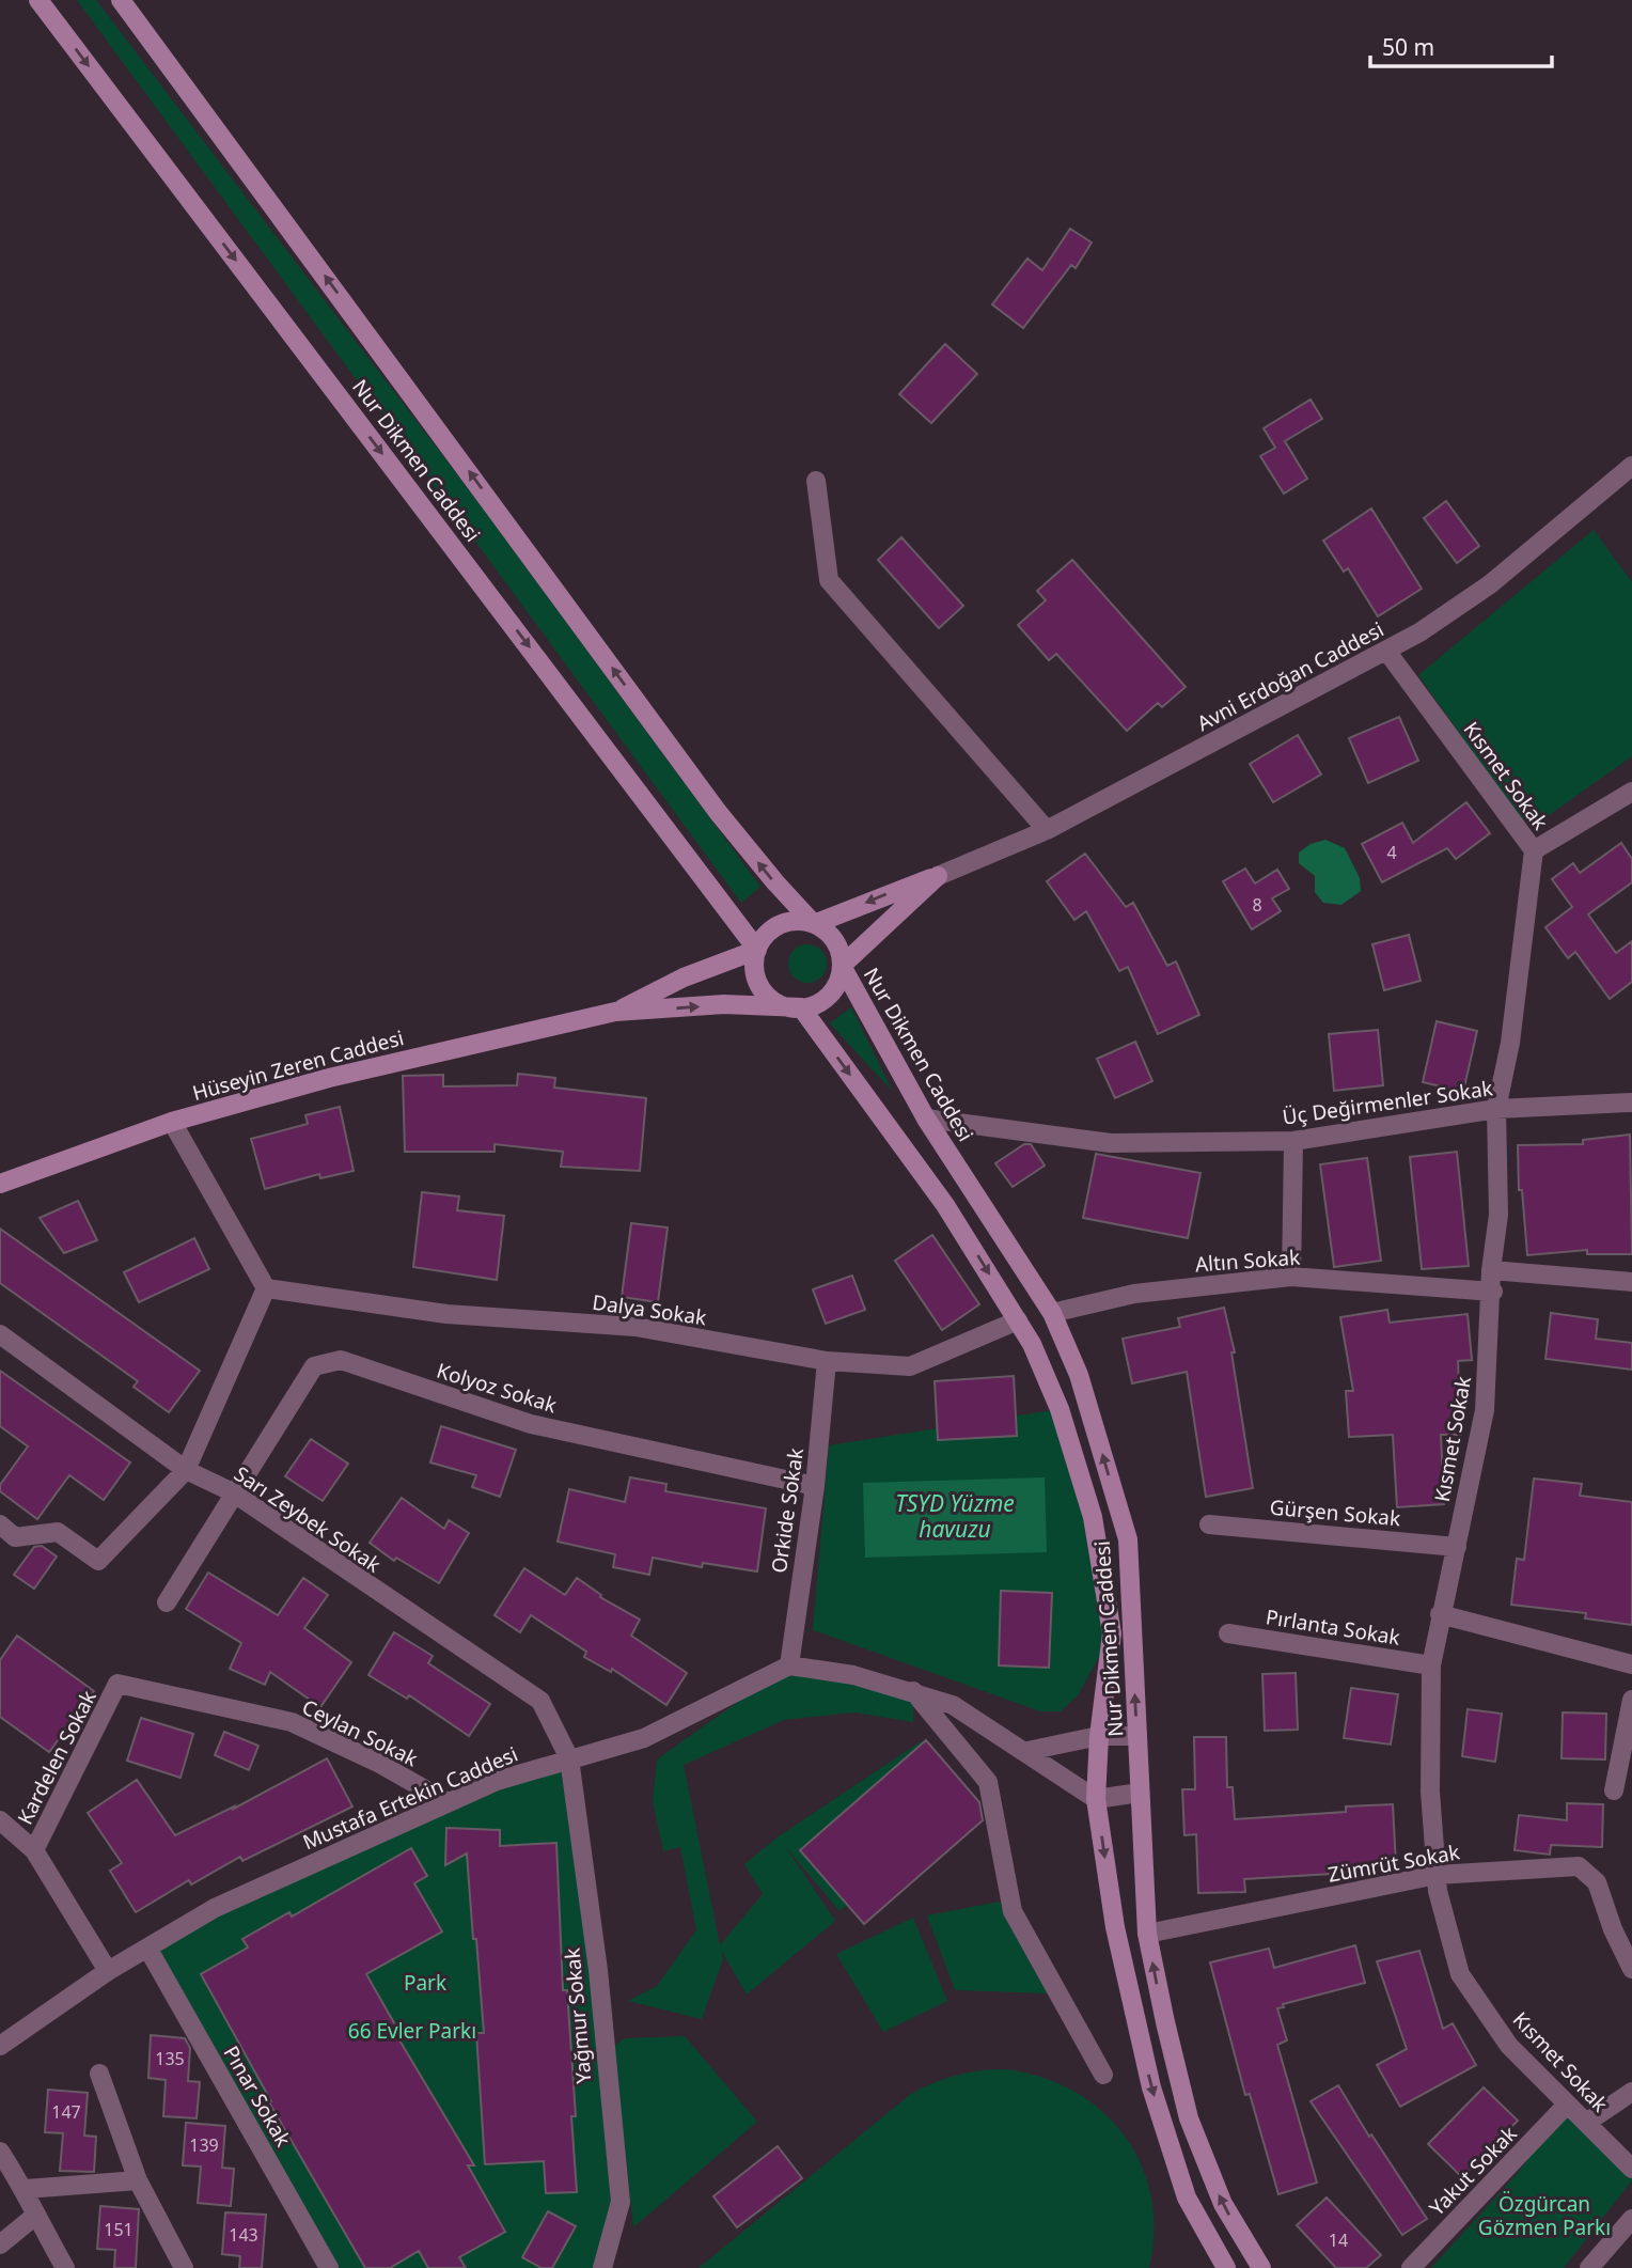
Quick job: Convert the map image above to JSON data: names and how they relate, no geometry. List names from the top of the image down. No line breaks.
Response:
{"streets":{"main road":["Nur Dikmen Caddesi","Hüseyin Zeren Caddesi"],"street":["Avni Erdoğan Caddesi","Kısmet Sokak","Üç Değirmenler Sokak","Altın Sokak","Dalya Sokak","Kolyoz Sokak","Orkide Sokak","Gürşen Sokak","Sarı Zeybek Sokak","Pırlanta Sokak","Ceylan Sokak","Kardelen Sokak","Mustafa Ertekin Caddesi","Zümrüt Sokak","Yağmur Sokak","Pınar Sokak","Yakut Sokak"]},"crossings":[["Nur Dikmen Caddesi","Üç Değirmenler Sokak"],["Nur Dikmen Caddesi","Altın Sokak"],["Nur Dikmen Caddesi","Dalya Sokak"],["Nur Dikmen Caddesi","Zümrüt Sokak"],["Avni Erdoğan Caddesi","Kısmet Sokak"],["Kısmet Sokak","Üç Değirmenler Sokak"],["Kısmet Sokak","Altın Sokak"],["Kısmet Sokak","Gürşen Sokak"],["Kısmet Sokak","Pırlanta Sokak"],["Kısmet Sokak","Zümrüt Sokak"],["Kısmet Sokak","Yakut Sokak"],["Dalya Sokak","Orkide Sokak"],["Kolyoz Sokak","Orkide Sokak"],["Kolyoz Sokak","Sarı Zeybek Sokak"],["Orkide Sokak","Mustafa Ertekin Caddesi"],["Sarı Zeybek Sokak","Mustafa Ertekin Caddesi"],["Sarı Zeybek Sokak","Yağmur Sokak"],["Ceylan Sokak","Kardelen Sokak"],["Ceylan Sokak","Mustafa Ertekin Caddesi"],["Mustafa Ertekin Caddesi","Yağmur Sokak"],["Mustafa Ertekin Caddesi","Pınar Sokak"]],"water":["TSYD Yüzme havuzu"],"parks":["Park","66 Evler Parkı","Özgürcan Gözmen Parkı"],"house_numbers":["4","8","135","147","139","151","143","14"],"scale_bar":"50 m"}
